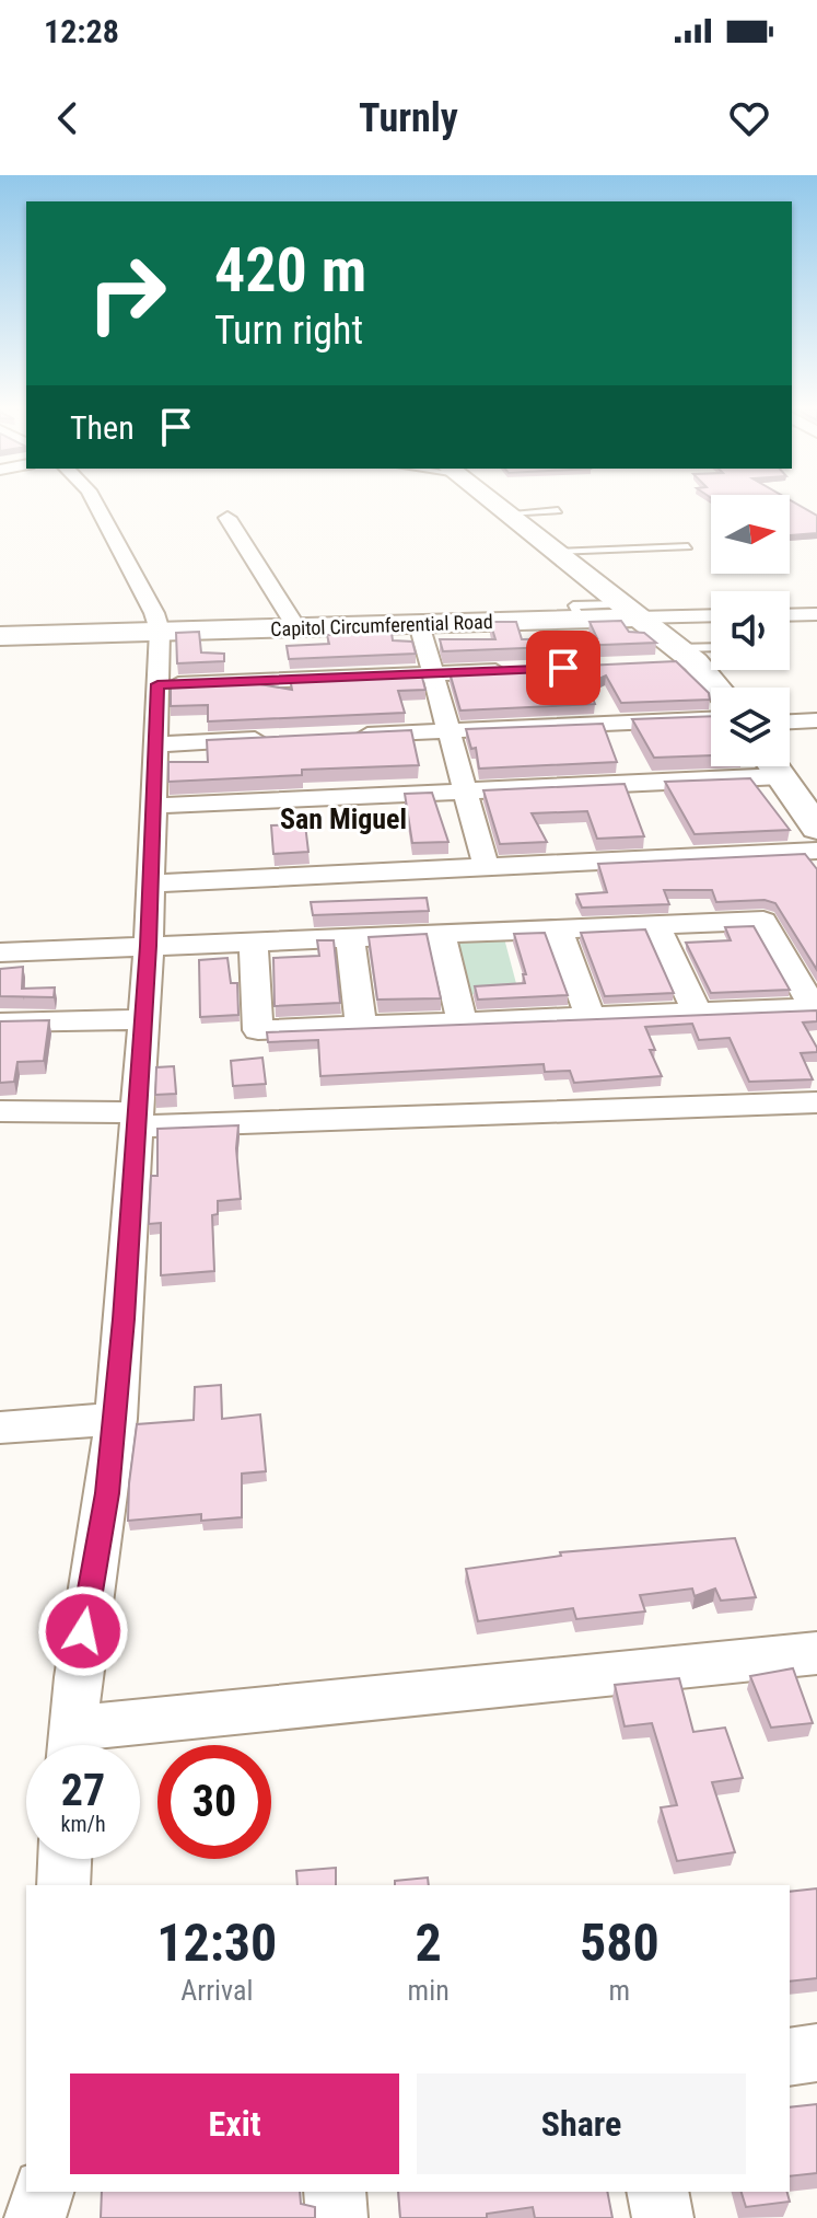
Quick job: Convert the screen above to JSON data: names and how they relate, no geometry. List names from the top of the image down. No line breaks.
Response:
{"streets":{"main road":["Capitol Circumferential Road"]},"districts":["San Miguel"],"north":"right","page":{"status":"12:28","header":"Turnly","turn":["420 m","Turn right"],"then":"Then","speed":"27 km/h","limit":"30","eta":["12:30","Arrival","2","min","580","m"],"buttons":["Exit","Share"]}}
